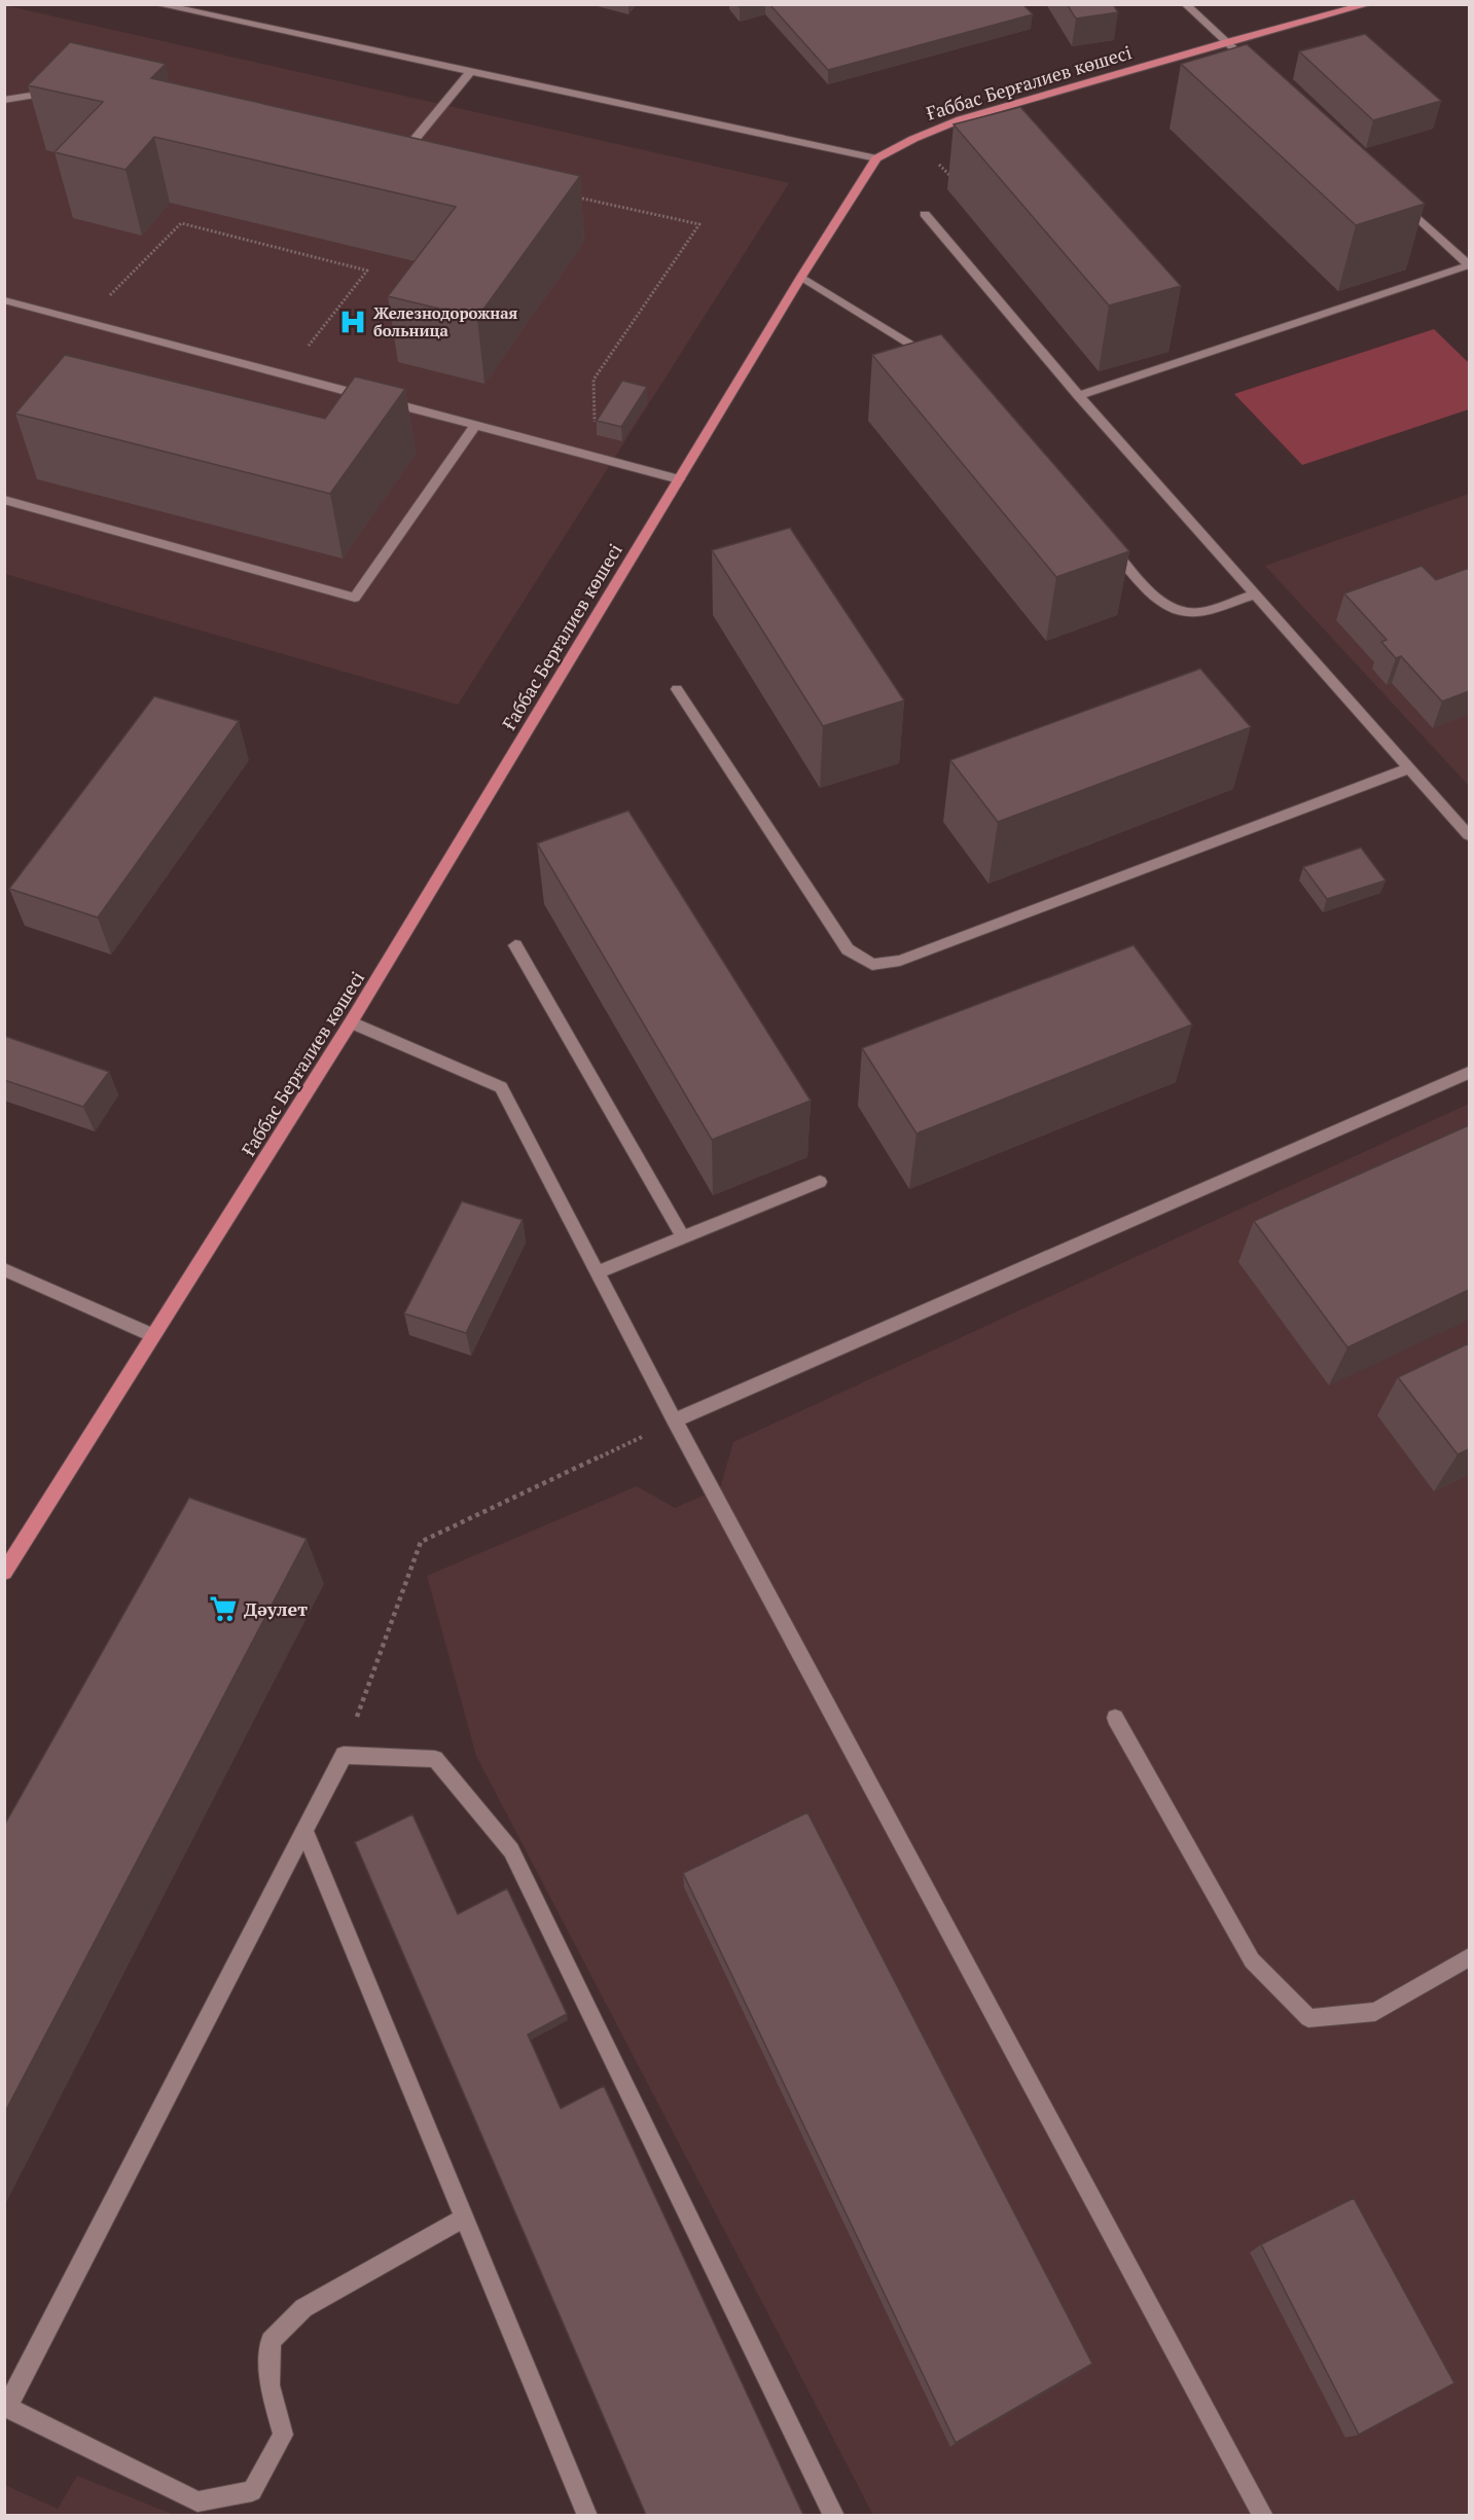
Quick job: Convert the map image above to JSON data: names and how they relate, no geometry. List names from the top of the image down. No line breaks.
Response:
{"streets":{"main road":["Ғаббас Берғалиев көшесі"]},"places":{"hospital":["Железнодорожная больница"],"supermarket":["Дәулет"]}}
